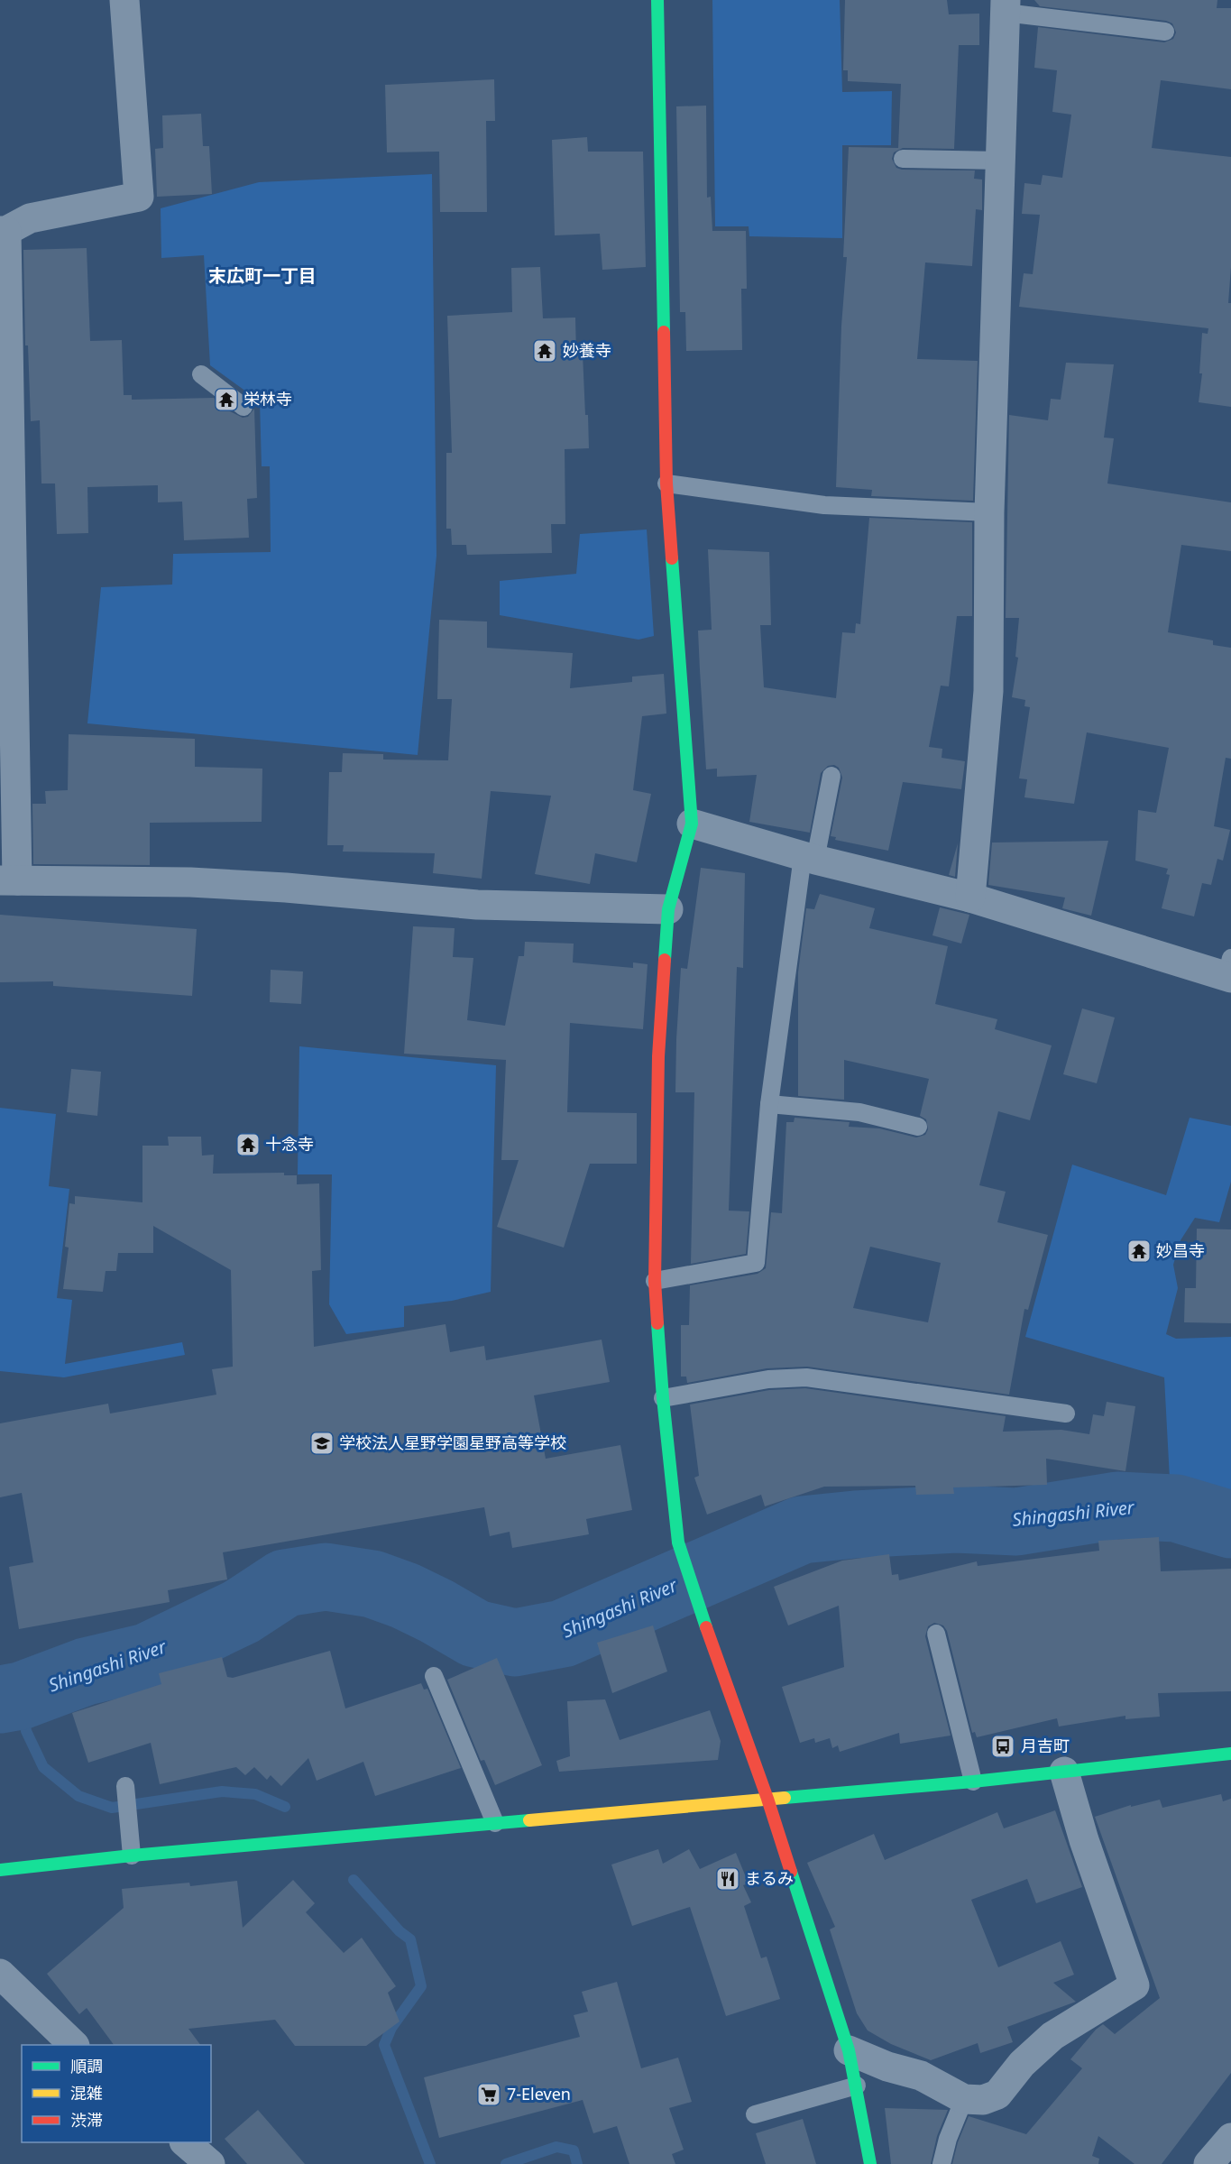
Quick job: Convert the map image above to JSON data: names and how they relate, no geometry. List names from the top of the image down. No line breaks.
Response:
{"districts":["末広町一丁目"],"water":["Shingashi River"],"places":{"temple":["妙養寺","栄林寺","十念寺","妙昌寺"],"school or university":["学校法人星野学園星野高等学校"],"bus stop":["月吉町"],"restaurant":["まるみ"],"supermarket":["7-Eleven"]},"legend":["順調","混雑","渋滞"]}
